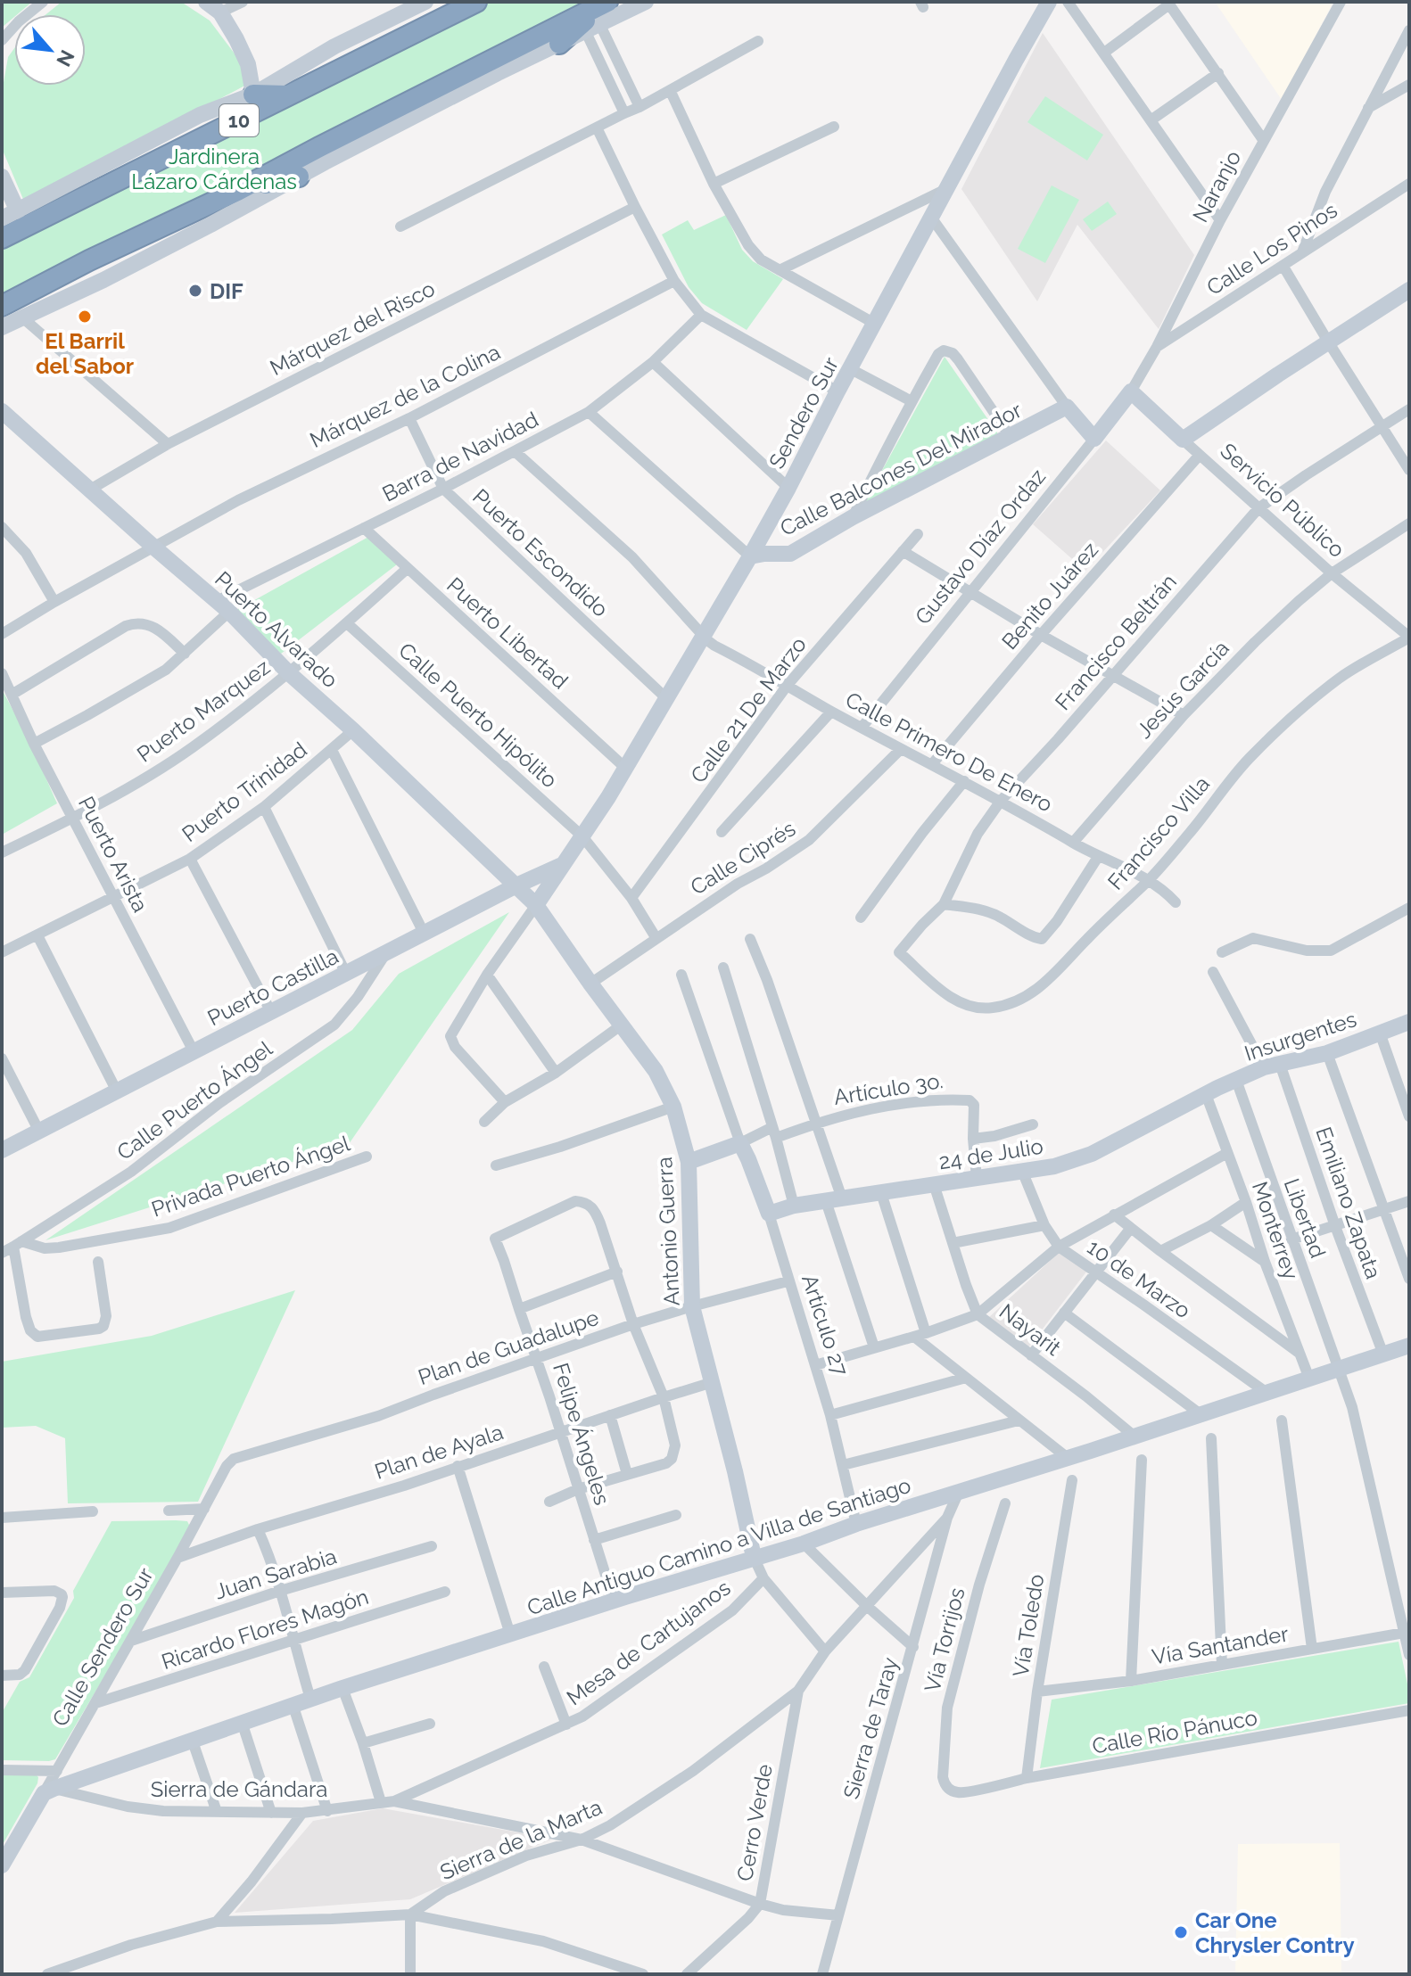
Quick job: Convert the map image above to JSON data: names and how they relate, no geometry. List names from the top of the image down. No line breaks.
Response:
{"streets":{"highway":["10"],"street":["Naranjo","Calle Los Pinos","Márquez del Risco","Márquez de la Colina","Sendero Sur","Barra de Navidad","Calle Balcones Del Mirador","Servicio Público","Gustavo Díaz Ordaz","Puerto Escondido","Benito Juárez","Puerto Alvarado","Puerto Libertad","Francisco Beltrán","Jesús García","Calle 21 De Marzo","Puerto Marquez","Calle Puerto Hipólito","Calle Primero De Enero","Puerto Trinidad","Francisco Villa","Puerto Arista","Calle Ciprés","Puerto Castilla","Insurgentes","Artículo 3o.","Calle Puerto Ángel","24 de Julio","Privada Puerto Ángel","Emiliano Zapata","Libertad","Monterrey","Antonio Guerra","10 de Marzo","Artículo 27","Nayarit","Plan de Guadalupe","Felipe Ángeles","Plan de Ayala","Calle Antiguo Camino a Villa de Santiago","Juan Sarabia","Vía Toledo","Ricardo Flores Magón","Vía Torrijos","Mesa de Cartujanos","Vía Santander","Calle Sendero Sur","Sierra de Taray","Calle Río Pánuco","Sierra de Gándara","Cerro Verde","Sierra de la Marta"]},"crossings":[["Naranjo","Calle Los Pinos"],["Naranjo","Servicio Público"],["Naranjo","Gustavo Díaz Ordaz"],["Márquez del Risco","Puerto Alvarado"],["Márquez de la Colina","Puerto Escondido"],["Márquez de la Colina","Puerto Alvarado"],["Sendero Sur","Calle Balcones Del Mirador"],["Sendero Sur","Puerto Escondido"],["Sendero Sur","Puerto Libertad"],["Sendero Sur","Calle Puerto Hipólito"],["Sendero Sur","Calle Primero De Enero"],["Barra de Navidad","Puerto Escondido"],["Barra de Navidad","Puerto Alvarado"],["Barra de Navidad","Puerto Libertad"],["Barra de Navidad","Calle Primero De Enero"],["Barra de Navidad","Puerto Arista"],["Servicio Público","Gustavo Díaz Ordaz"],["Servicio Público","Benito Juárez"],["Servicio Público","Francisco Beltrán"],["Servicio Público","Jesús García"],["Servicio Público","Francisco Villa"],["Gustavo Díaz Ordaz","Calle Primero De Enero"],["Benito Juárez","Calle Primero De Enero"],["Puerto Alvarado","Puerto Marquez"],["Puerto Alvarado","Puerto Trinidad"],["Puerto Alvarado","Puerto Castilla"],["Puerto Alvarado","Antonio Guerra"],["Puerto Libertad","Puerto Marquez"],["Francisco Beltrán","Calle Primero De Enero"],["Francisco Beltrán","Francisco Villa"],["Jesús García","Calle Primero De Enero"],["Calle 21 De Marzo","Calle Puerto Hipólito"],["Calle 21 De Marzo","Calle Primero De Enero"],["Puerto Marquez","Calle Puerto Hipólito"],["Puerto Marquez","Puerto Arista"],["Calle Puerto Hipólito","Calle Ciprés"],["Calle Primero De Enero","Francisco Villa"],["Calle Primero De Enero","Calle Ciprés"],["Puerto Trinidad","Puerto Arista"],["Puerto Arista","Puerto Castilla"],["Calle Ciprés","Antonio Guerra"],["Puerto Castilla","Calle Puerto Ángel"],["Insurgentes","24 de Julio"],["Insurgentes","Emiliano Zapata"],["Insurgentes","Libertad"],["Insurgentes","Monterrey"],["Artículo 3o.","Antonio Guerra"],["Artículo 3o.","Artículo 27"],["Calle Puerto Ángel","Privada Puerto Ángel"],["24 de Julio","Monterrey"],["24 de Julio","10 de Marzo"],["24 de Julio","Artículo 27"],["24 de Julio","Nayarit"],["Emiliano Zapata","Calle Antiguo Camino a Villa de Santiago"],["Libertad","Calle Antiguo Camino a Villa de Santiago"],["Libertad","Vía Santander"],["Monterrey","Calle Antiguo Camino a Villa de Santiago"],["Antonio Guerra","Plan de Guadalupe"],["Antonio Guerra","Plan de Ayala"],["Antonio Guerra","Calle Antiguo Camino a Villa de Santiago"],["Antonio Guerra","Mesa de Cartujanos"],["Antonio Guerra","Sierra de la Marta"],["10 de Marzo","Calle Antiguo Camino a Villa de Santiago"],["Artículo 27","Plan de Guadalupe"],["Artículo 27","Calle Antiguo Camino a Villa de Santiago"],["Nayarit","Calle Antiguo Camino a Villa de Santiago"],["Plan de Guadalupe","Felipe Ángeles"],["Plan de Guadalupe","Calle Sendero Sur"],["Felipe Ángeles","Plan de Ayala"],["Felipe Ángeles","Calle Antiguo Camino a Villa de Santiago"],["Plan de Ayala","Calle Sendero Sur"],["Calle Antiguo Camino a Villa de Santiago","Calle Sendero Sur"],["Calle Antiguo Camino a Villa de Santiago","Sierra de Taray"],["Calle Antiguo Camino a Villa de Santiago","Sierra de Gándara"],["Juan Sarabia","Calle Sendero Sur"],["Vía Toledo","Vía Santander"],["Vía Toledo","Calle Río Pánuco"],["Ricardo Flores Magón","Calle Sendero Sur"],["Vía Torrijos","Calle Río Pánuco"],["Mesa de Cartujanos","Sierra de Gándara"],["Calle Sendero Sur","Sierra de Gándara"],["Sierra de Taray","Sierra de Gándara"],["Sierra de Gándara","Cerro Verde"],["Sierra de Gándara","Sierra de la Marta"],["Cerro Verde","Sierra de la Marta"]],"parks":["Jardinera Lázaro Cárdenas"],"places":["DIF","El Barril del Sabor","Car One Chrysler Contry"],"north":"bottom right"}
